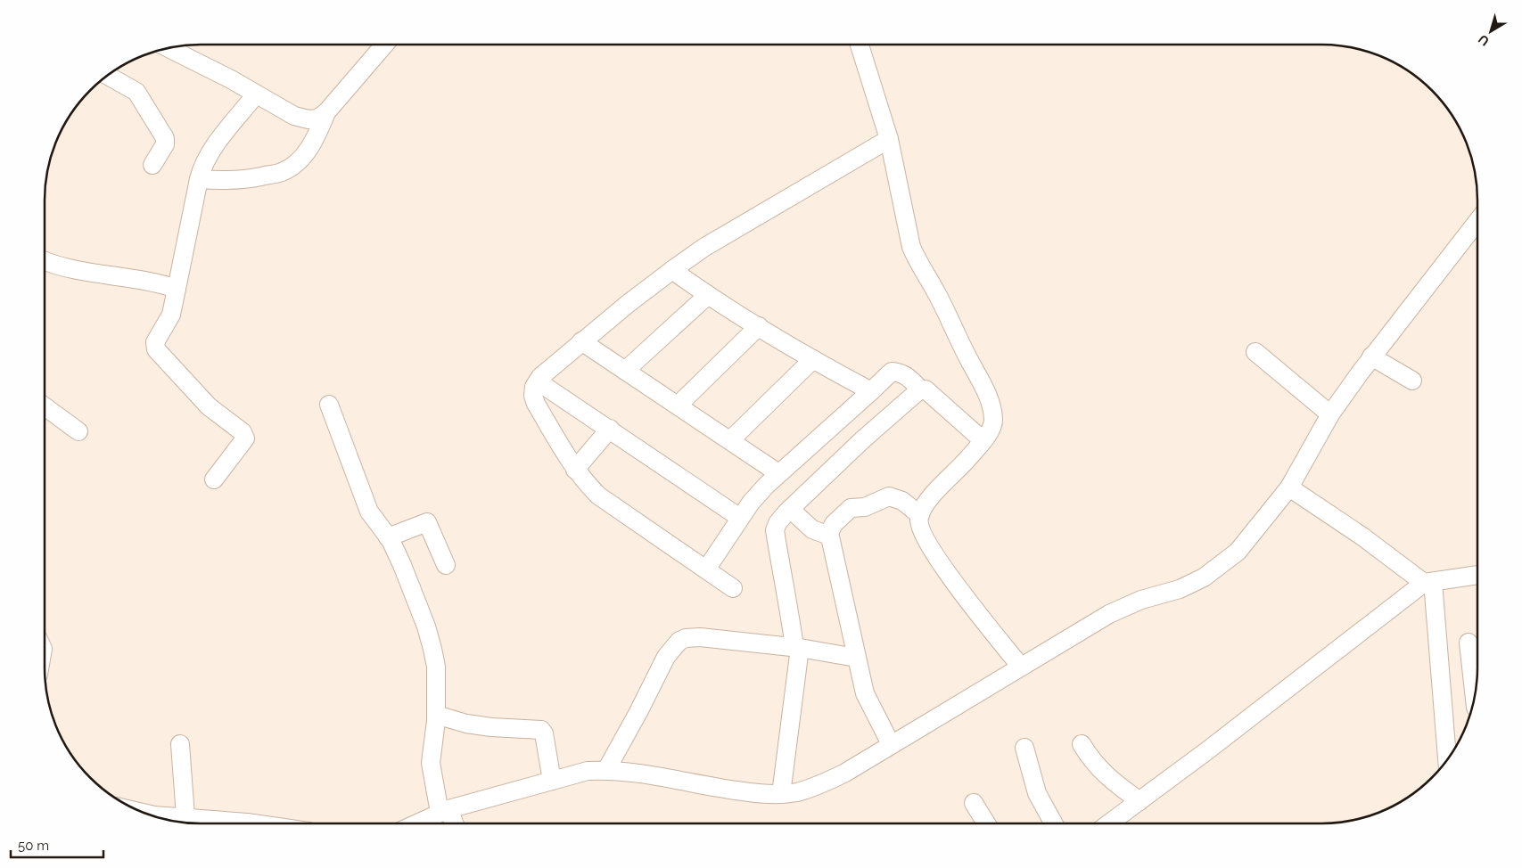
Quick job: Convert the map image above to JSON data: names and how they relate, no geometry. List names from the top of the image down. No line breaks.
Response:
{"scale_bar":"50 m","north":"bottom left"}
